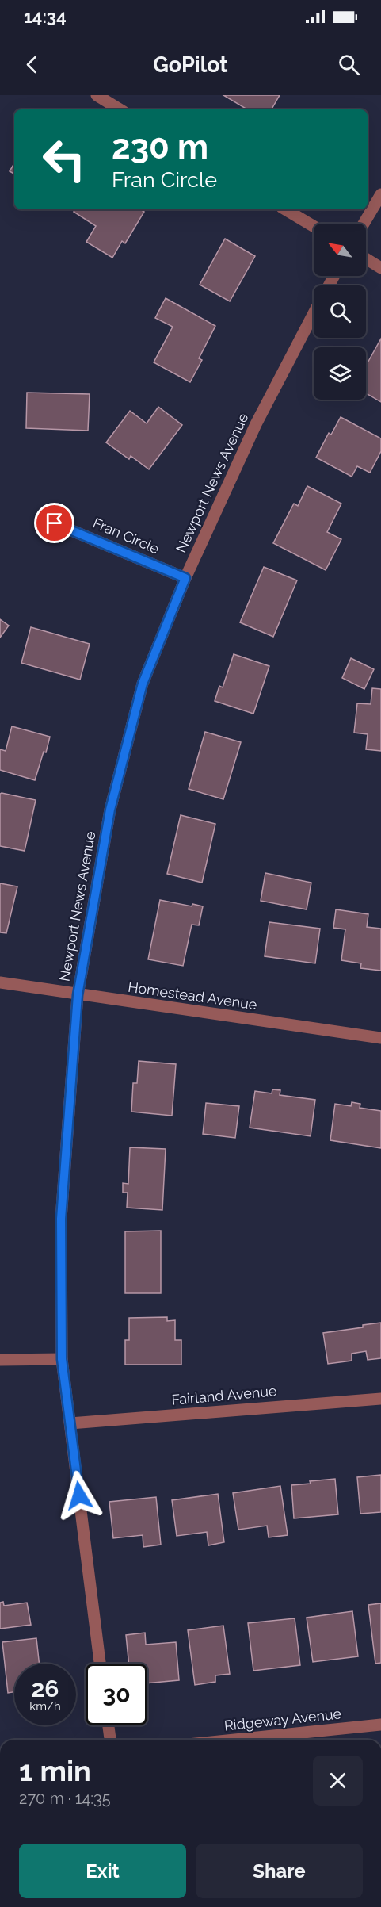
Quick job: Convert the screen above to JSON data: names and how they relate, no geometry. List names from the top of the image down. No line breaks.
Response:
{"streets":{"street":["Newport News Avenue","Fran Circle","Homestead Avenue","Fairland Avenue","Ridgeway Avenue"]},"crossings":[["Newport News Avenue","Fran Circle"],["Newport News Avenue","Homestead Avenue"],["Newport News Avenue","Fairland Avenue"]],"north":"top left","page":{"status":"14:34","header":"GoPilot","turn":["230 m","Fran Circle"],"speed":"26 km/h","limit":"30","heading":["1 min","270 m · 14:35"],"buttons":["Exit","Share"]}}
